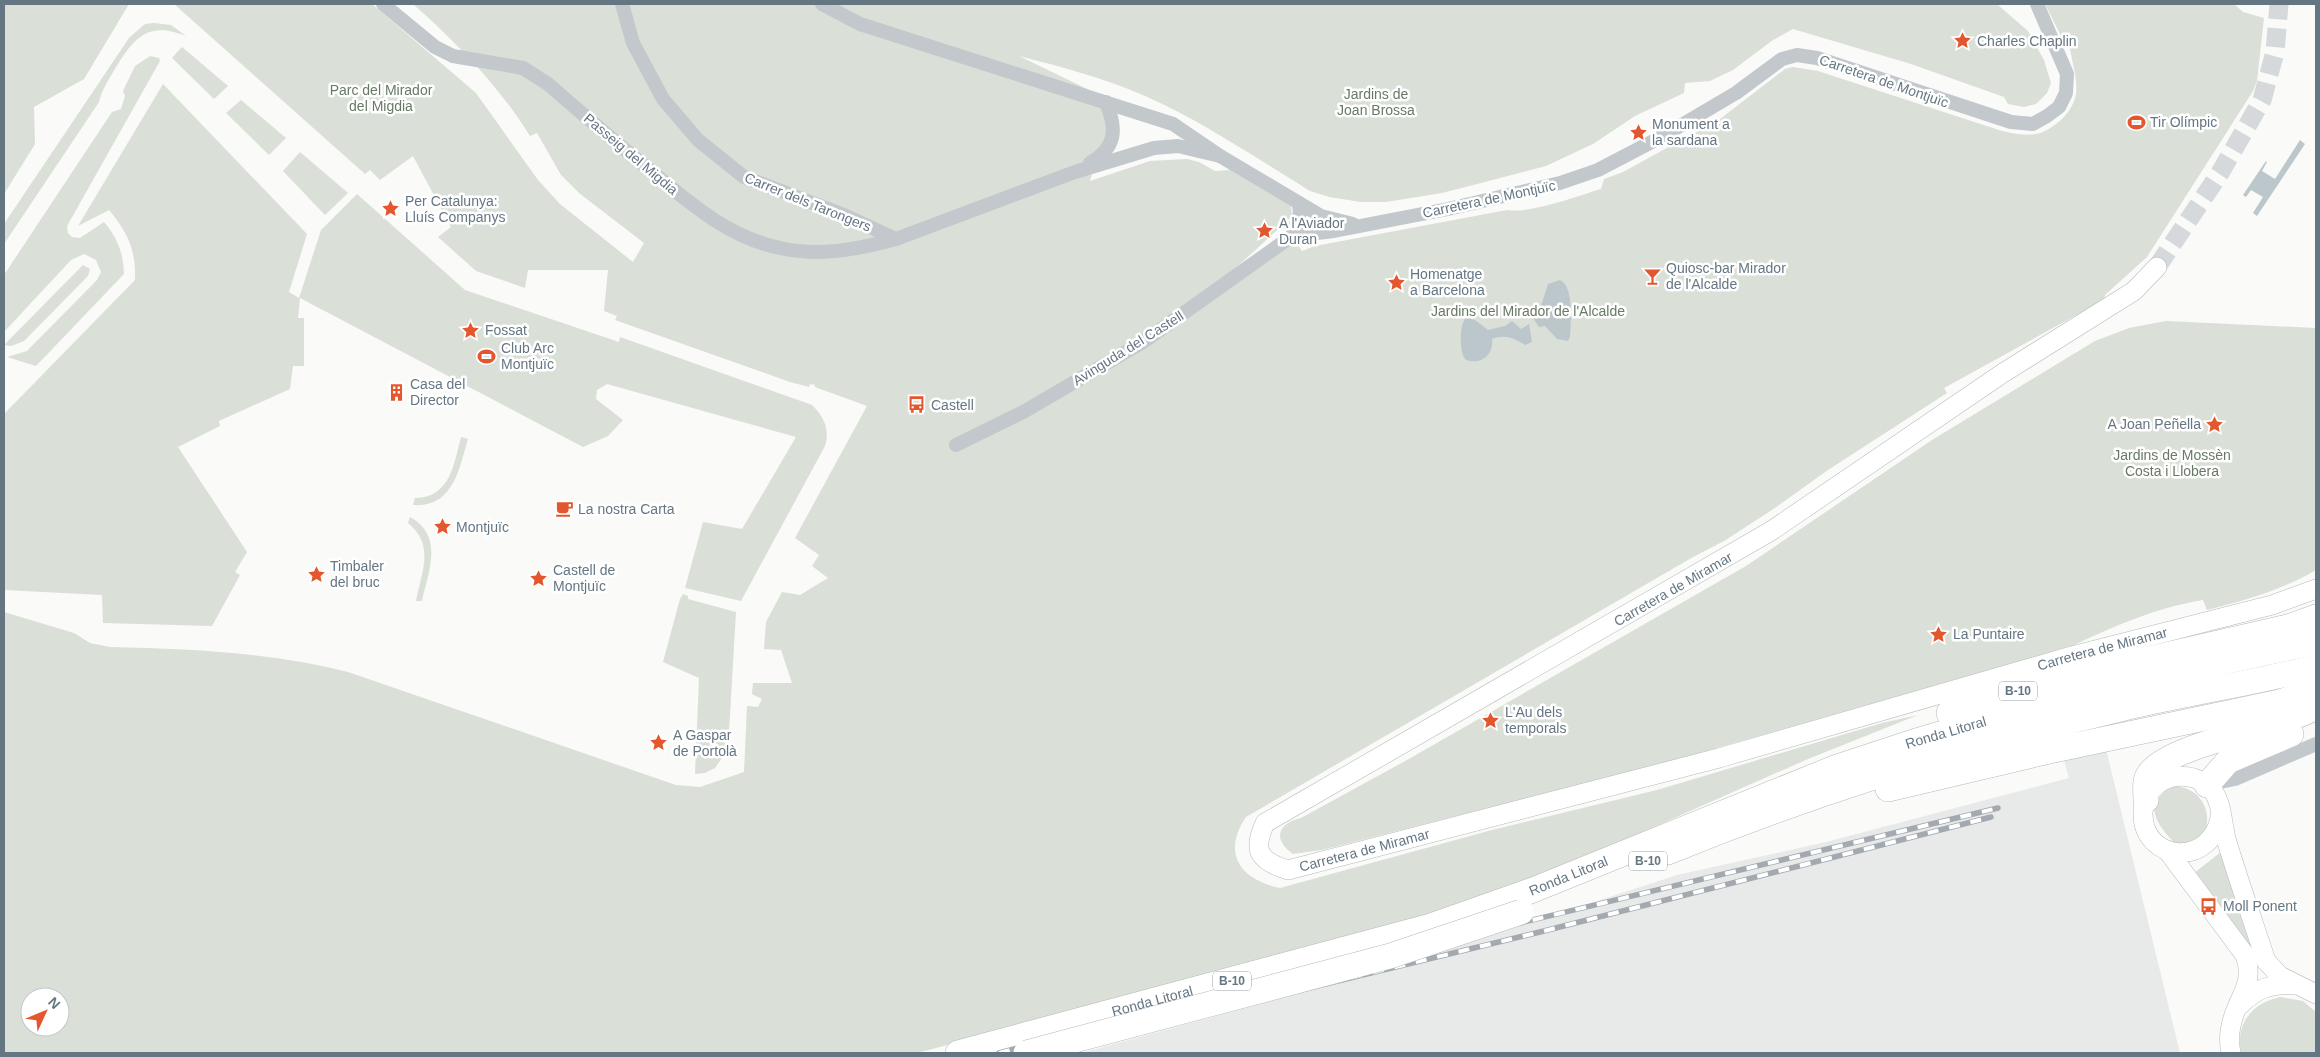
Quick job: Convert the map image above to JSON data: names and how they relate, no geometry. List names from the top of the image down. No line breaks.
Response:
{"streets":{"highway":["B-10","Ronda Litoral"],"street":["Carretera de Montjuïc","Passeig del Migdia","Carrer dels Tarongers","Avinguda del Castell","Carretera de Miramar"]},"crossings":[["Carretera de Montjuïc","Avinguda del Castell"],["Passeig del Migdia","Carrer dels Tarongers"],["B-10","Ronda Litoral"]],"parks":["Parc del Mirador del Migdia","Jardins de Joan Brossa","Jardins del Mirador de l'Alcalde","Jardins de Mossèn Costa i Llobera"],"places":{"place":["Charles Chaplin","Monument a la sardana","Per Catalunya: Lluís Companys","A l'Aviador Duran","Homenatge a Barcelona","Fossat","A Joan Peñella","Montjuïc","Timbaler del bruc","Castell de Montjuïc","La Puntaire","L'Au dels temporals","A Gaspar de Portolà"],"sports":["Tir Olímpic","Club Arc Montjuïc"],"bar":["Quiosc-bar Mirador de l'Alcalde"],"building":["Casa del Director"],"bus stop":["Castell","Moll Ponent"],"cafe":["La nostra Carta"]},"north":"top right"}
